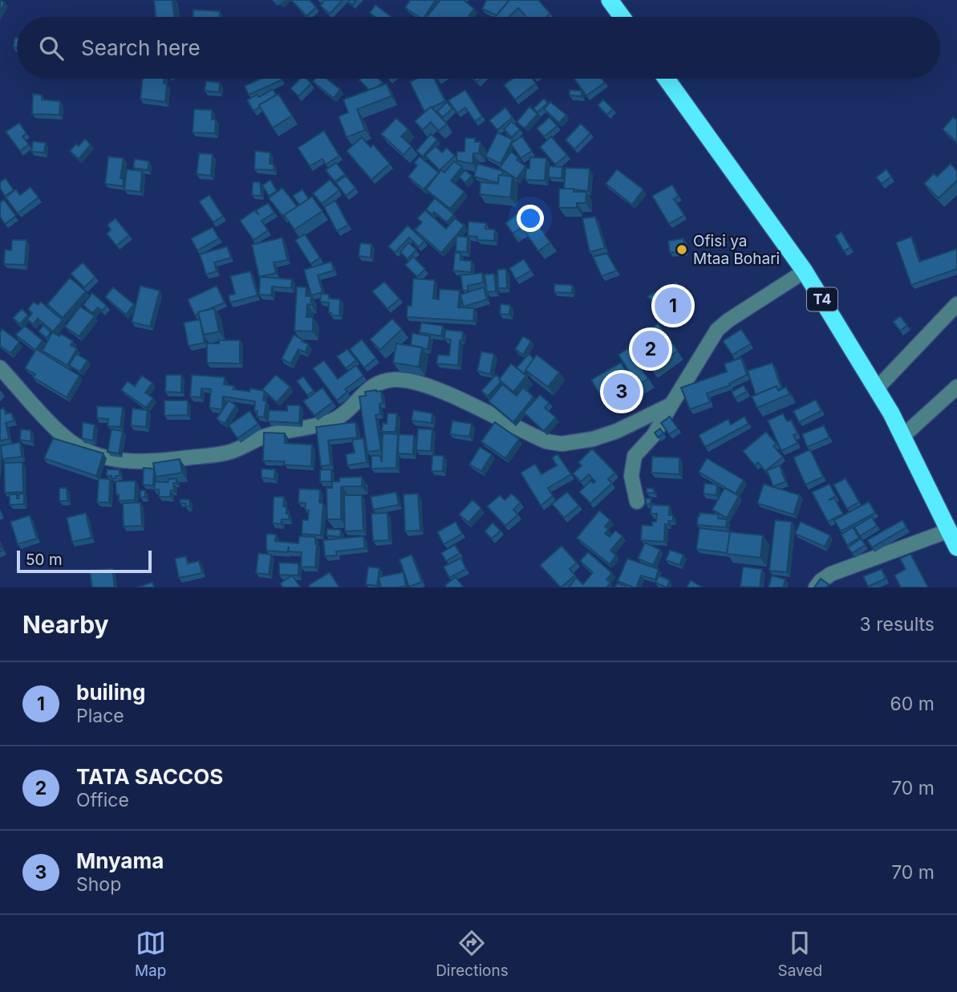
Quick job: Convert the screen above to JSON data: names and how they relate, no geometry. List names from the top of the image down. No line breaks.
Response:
{"streets":{"highway":["T4"]},"places":["Ofisi ya Mtaa Bohari"],"scale_bar":"50 m","page":{"search":"Search here","pins":["1","2","3"],"scale":"50 m","heading":["Nearby","3 results"],"list":[{"mark":"1","name":"builing","note":"Place","value":"60 m"},{"mark":"2","name":"TATA SACCOS","note":"Office","value":"70 m"},{"mark":"3","name":"Mnyama","note":"Shop","value":"70 m"}],"nav":["Map","Directions","Saved"]}}
